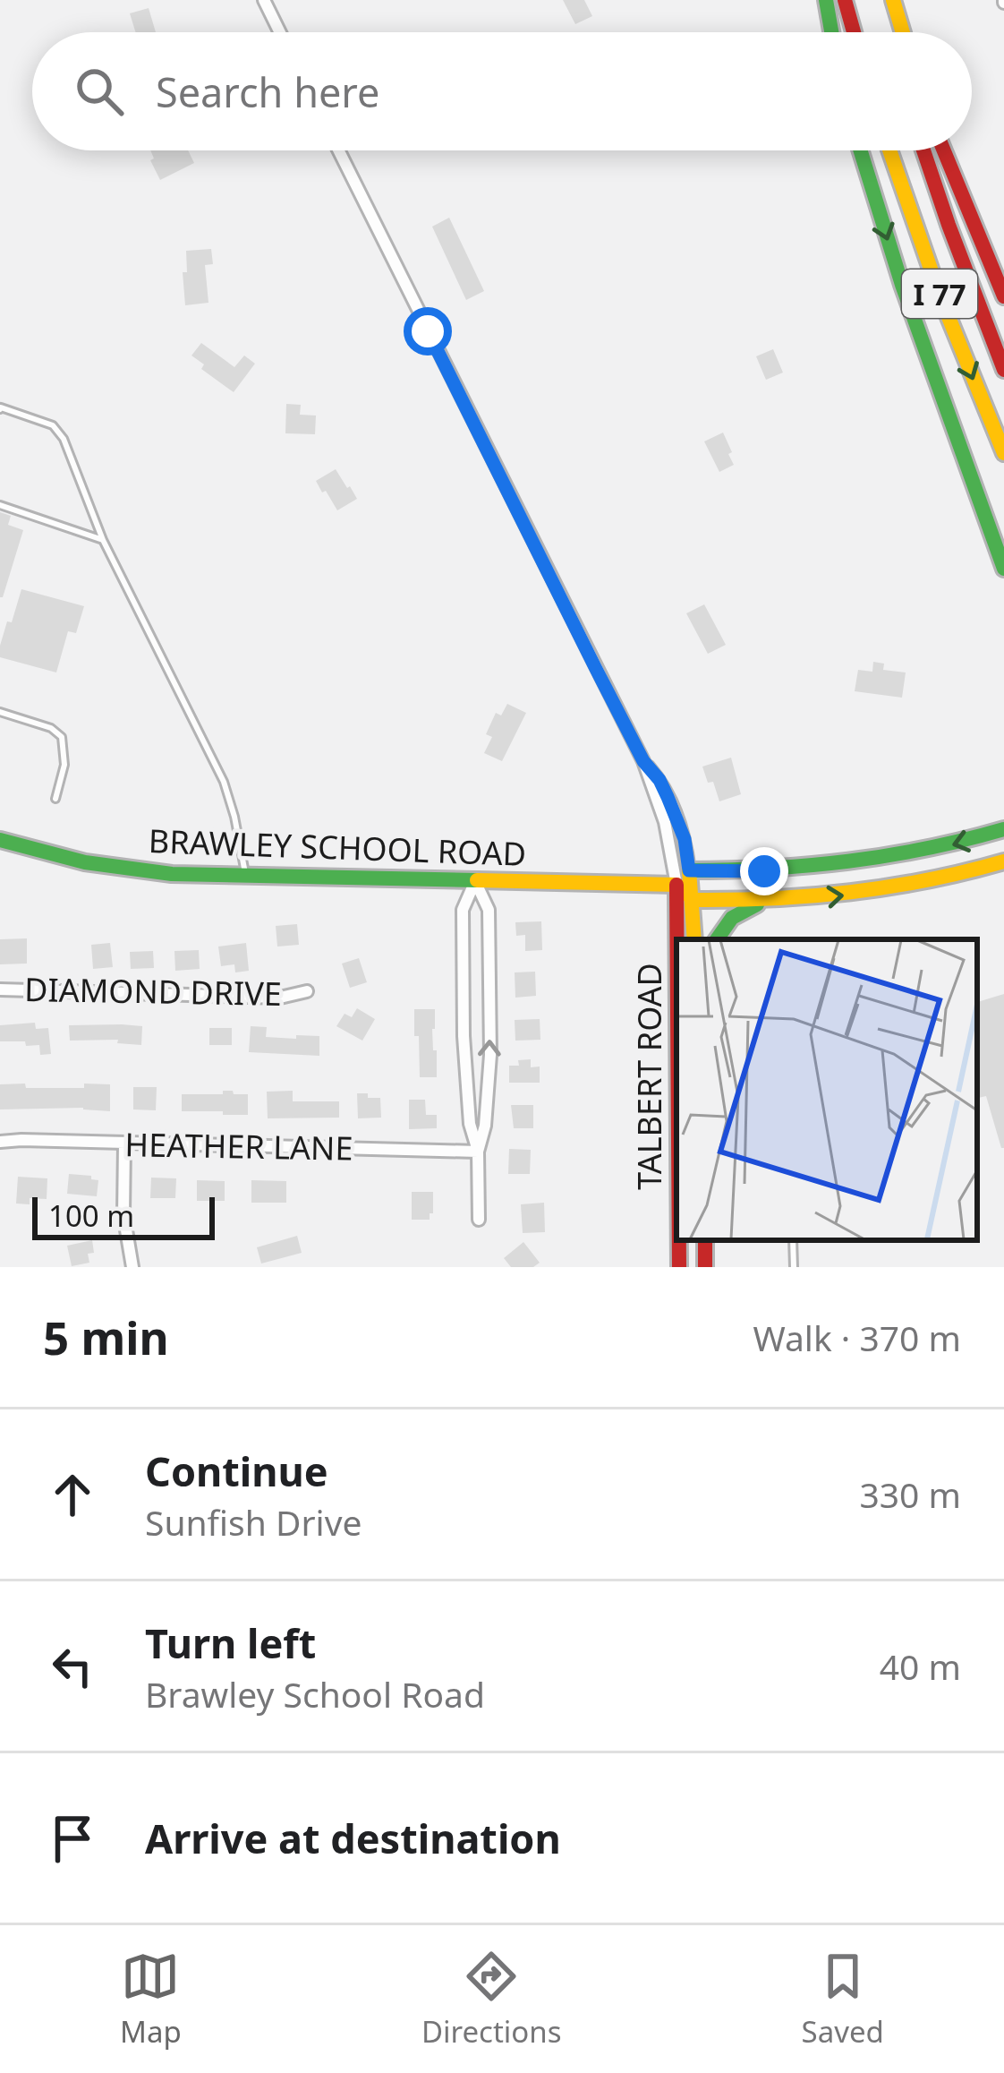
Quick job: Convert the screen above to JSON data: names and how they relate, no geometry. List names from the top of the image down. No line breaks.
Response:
{"streets":{"main road":["I 77","BRAWLEY SCHOOL ROAD","TALBERT ROAD"],"street":["DIAMOND DRIVE","HEATHER LANE"]},"crossings":[["BRAWLEY SCHOOL ROAD","TALBERT ROAD"]],"scale_bar":"100 m","page":{"search":"Search here","scale":"100 m","heading":["5 min","Walk · 370 m"],"list":[["Continue","Sunfish Drive","330 m"],["Turn left","Brawley School Road","40 m"],"Arrive at destination"],"nav":["Map","Directions","Saved"]}}
